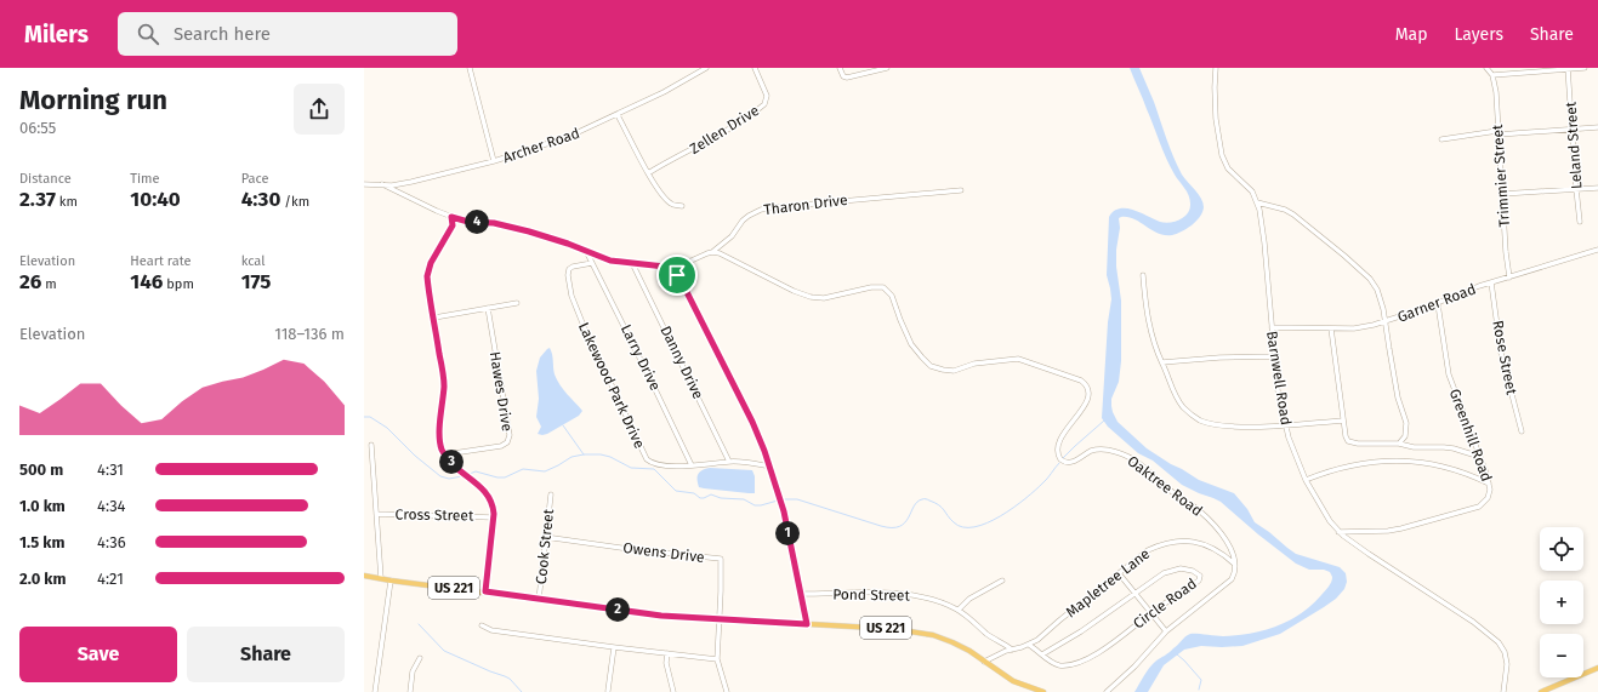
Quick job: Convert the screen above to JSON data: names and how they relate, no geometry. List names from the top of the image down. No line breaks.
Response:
{"streets":{"main road":["US 221"],"street":["Zellen Drive","Archer Road","Leland Street","Trimmier Street","Tharon Drive","Garner Road","Larry Drive","Rose Street","Danny Drive","Barnwell Road","Lakewood Park Drive","Hawes Drive","Greenhill Road","Oaktree Road","Cross Street","Cook Street","Owens Drive","Mapletree Lane","Pond Street","Circle Road"]},"crossings":[["Trimmier Street","Garner Road"],["Tharon Drive","Oaktree Road"],["Garner Road","Rose Street"],["Garner Road","Barnwell Road"],["Garner Road","Greenhill Road"],["Larry Drive","Lakewood Park Drive"],["Danny Drive","Lakewood Park Drive"],["Barnwell Road","Greenhill Road"],["Oaktree Road","Mapletree Lane"],["Cook Street","Owens Drive"],["Cook Street","US 221"],["Owens Drive","US 221"],["Mapletree Lane","US 221"],["Mapletree Lane","Pond Street"],["Mapletree Lane","Circle Road"]],"page":{"header":"Milers","search":"Search here","nav":["Map","Layers","Share"],"heading":["Morning run","06:55"],"stats":[["Distance","2.37 km"],["Time","10:40"],["Pace","4:30 /km"],["Elevation","26 m"],["Heart rate","146 bpm"],["kcal","175"]],"pins":["4","3","1","2"],"chart":["Elevation","118–136 m"],"list":[{"name":"500 m","note":"4:31"},{"name":"1.0 km","note":"4:34"},{"name":"1.5 km","note":"4:36"},{"name":"2.0 km","note":"4:21"}],"map_buttons":["+","−"],"buttons":["Save","Share"]}}
